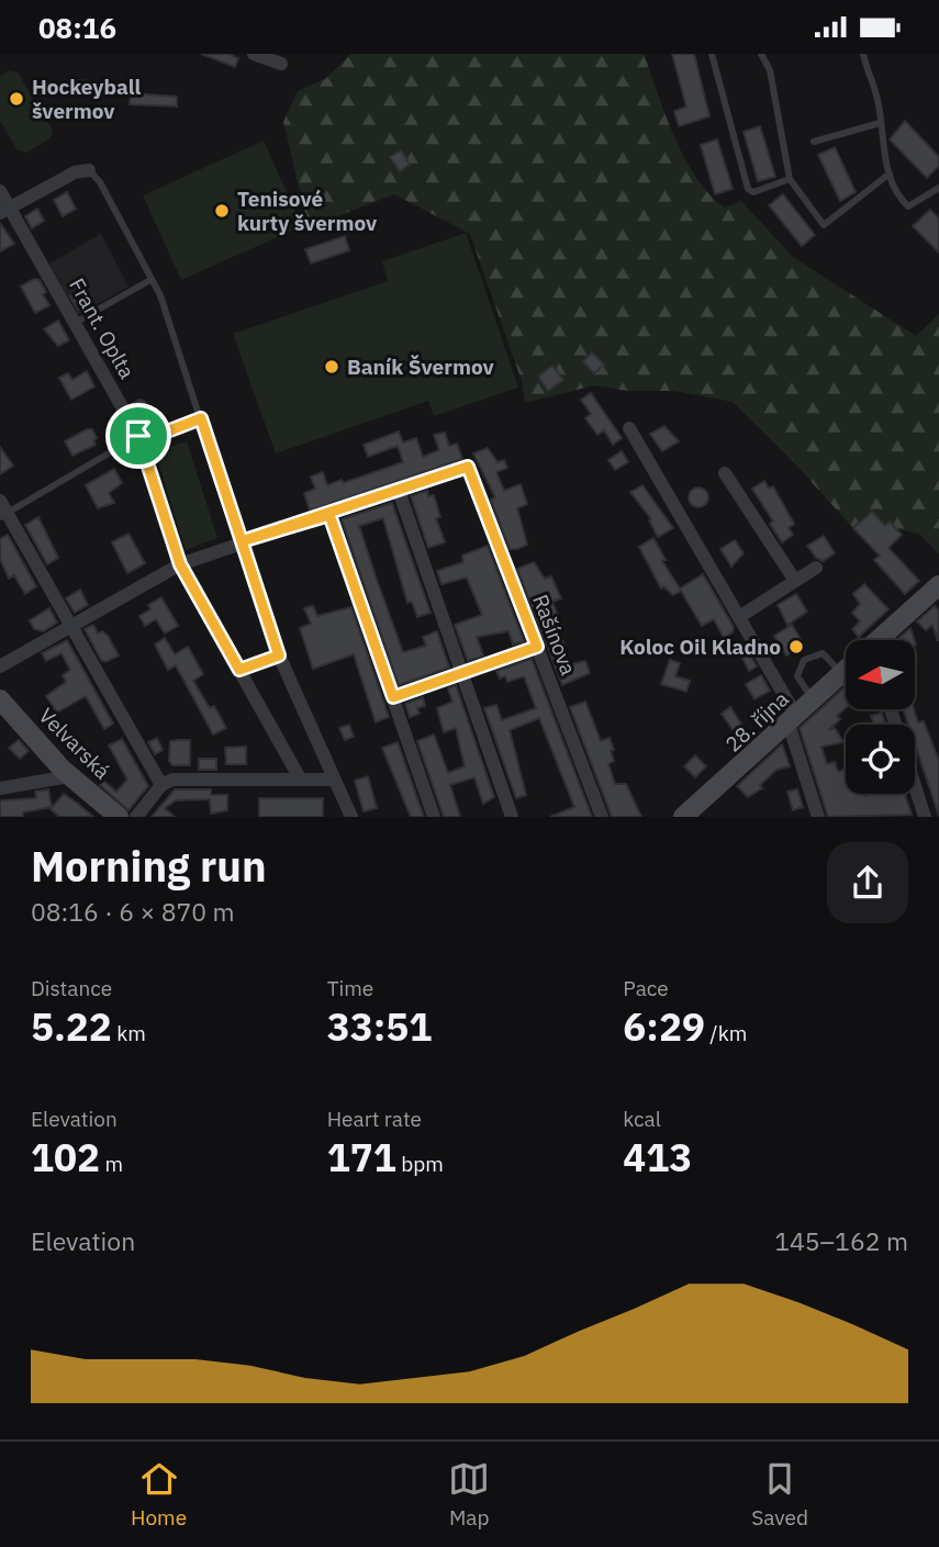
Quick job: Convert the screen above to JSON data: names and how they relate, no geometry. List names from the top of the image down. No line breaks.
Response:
{"streets":{"main road":["28. října","Velvarská"],"street":["Frant. Oplta","Rašínova"]},"places":["Hockeyball švermov","Tenisové kurty švermov","Baník Švermov","Koloc Oil Kladno"],"north":"left","page":{"status":"08:16","heading":["Morning run","08:16 · 6 × 870 m"],"stats":[["Distance","5.22 km"],["Time","33:51"],["Pace","6:29 /km"],["Elevation","102 m"],["Heart rate","171 bpm"],["kcal","413"]],"chart":["Elevation","145–162 m"],"tabs":["Home","Map","Saved"]}}
